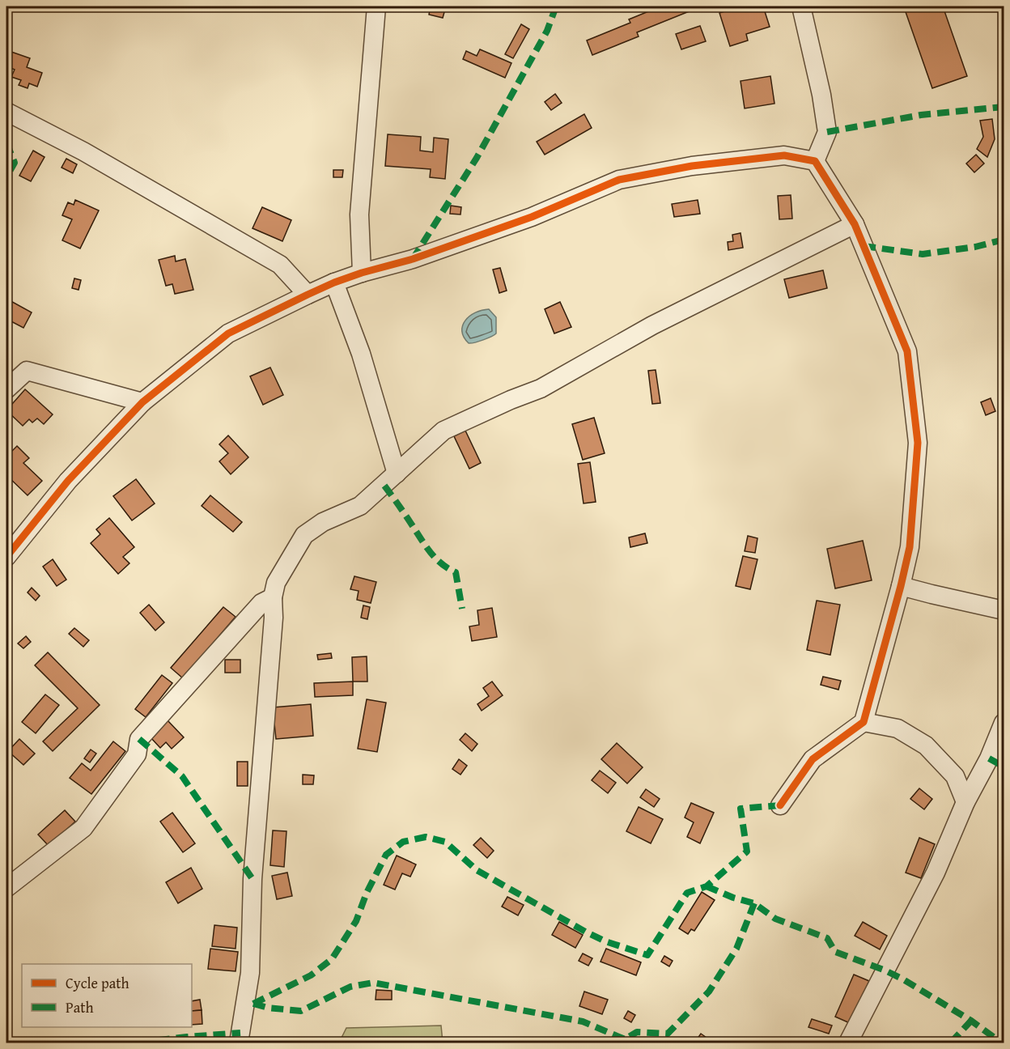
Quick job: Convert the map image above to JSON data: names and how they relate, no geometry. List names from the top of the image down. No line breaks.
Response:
{"legend":["Cycle path","Path"]}
